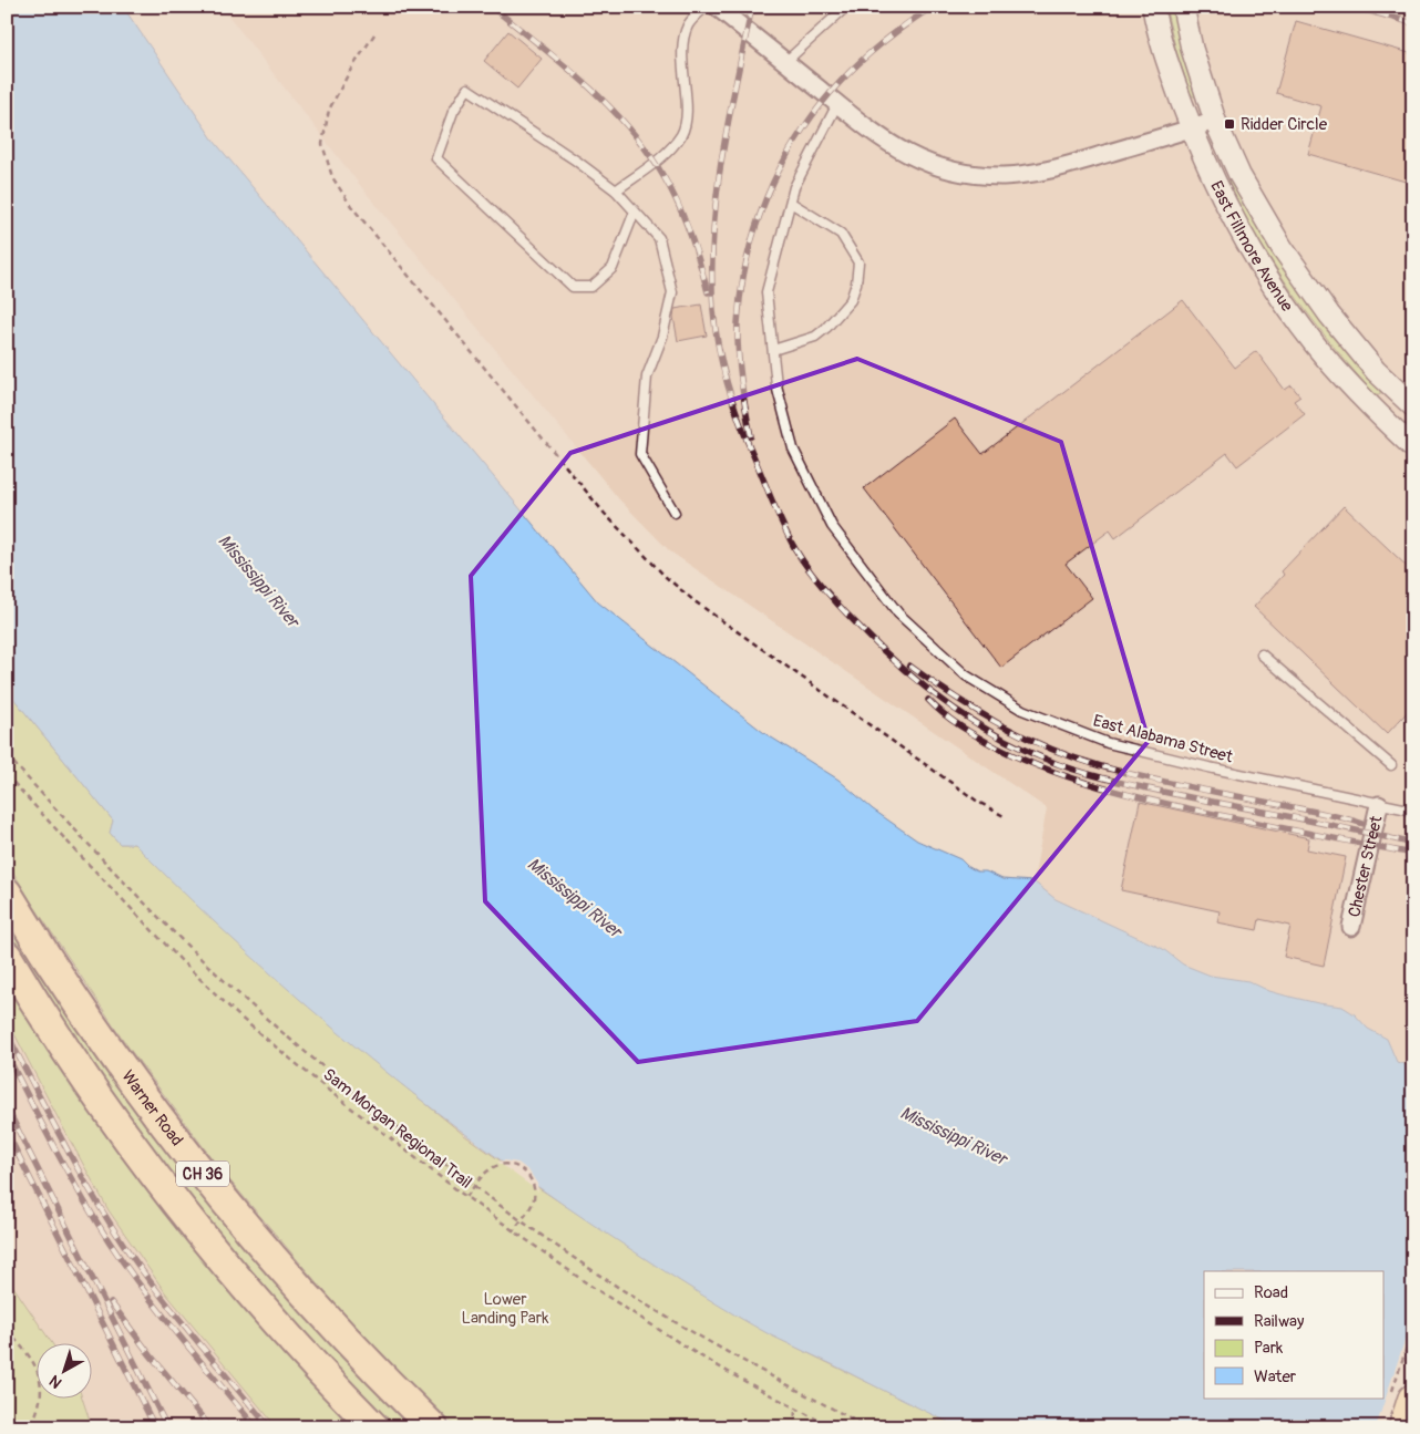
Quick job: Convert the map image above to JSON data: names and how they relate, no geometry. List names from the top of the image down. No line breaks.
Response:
{"streets":{"highway":["Warner Road","CH 36"],"street":["East Fillmore Avenue","Chester Street"],"lane":["East Alabama Street"],"path":["Sam Morgan Regional Trail"]},"crossings":[["East Alabama Street","Chester Street"]],"water":["Mississippi River"],"parks":["Lower Landing Park"],"places":{"transit":["Ridder Circle"]},"legend":["Road","Railway","Park","Water"],"north":"bottom left"}
